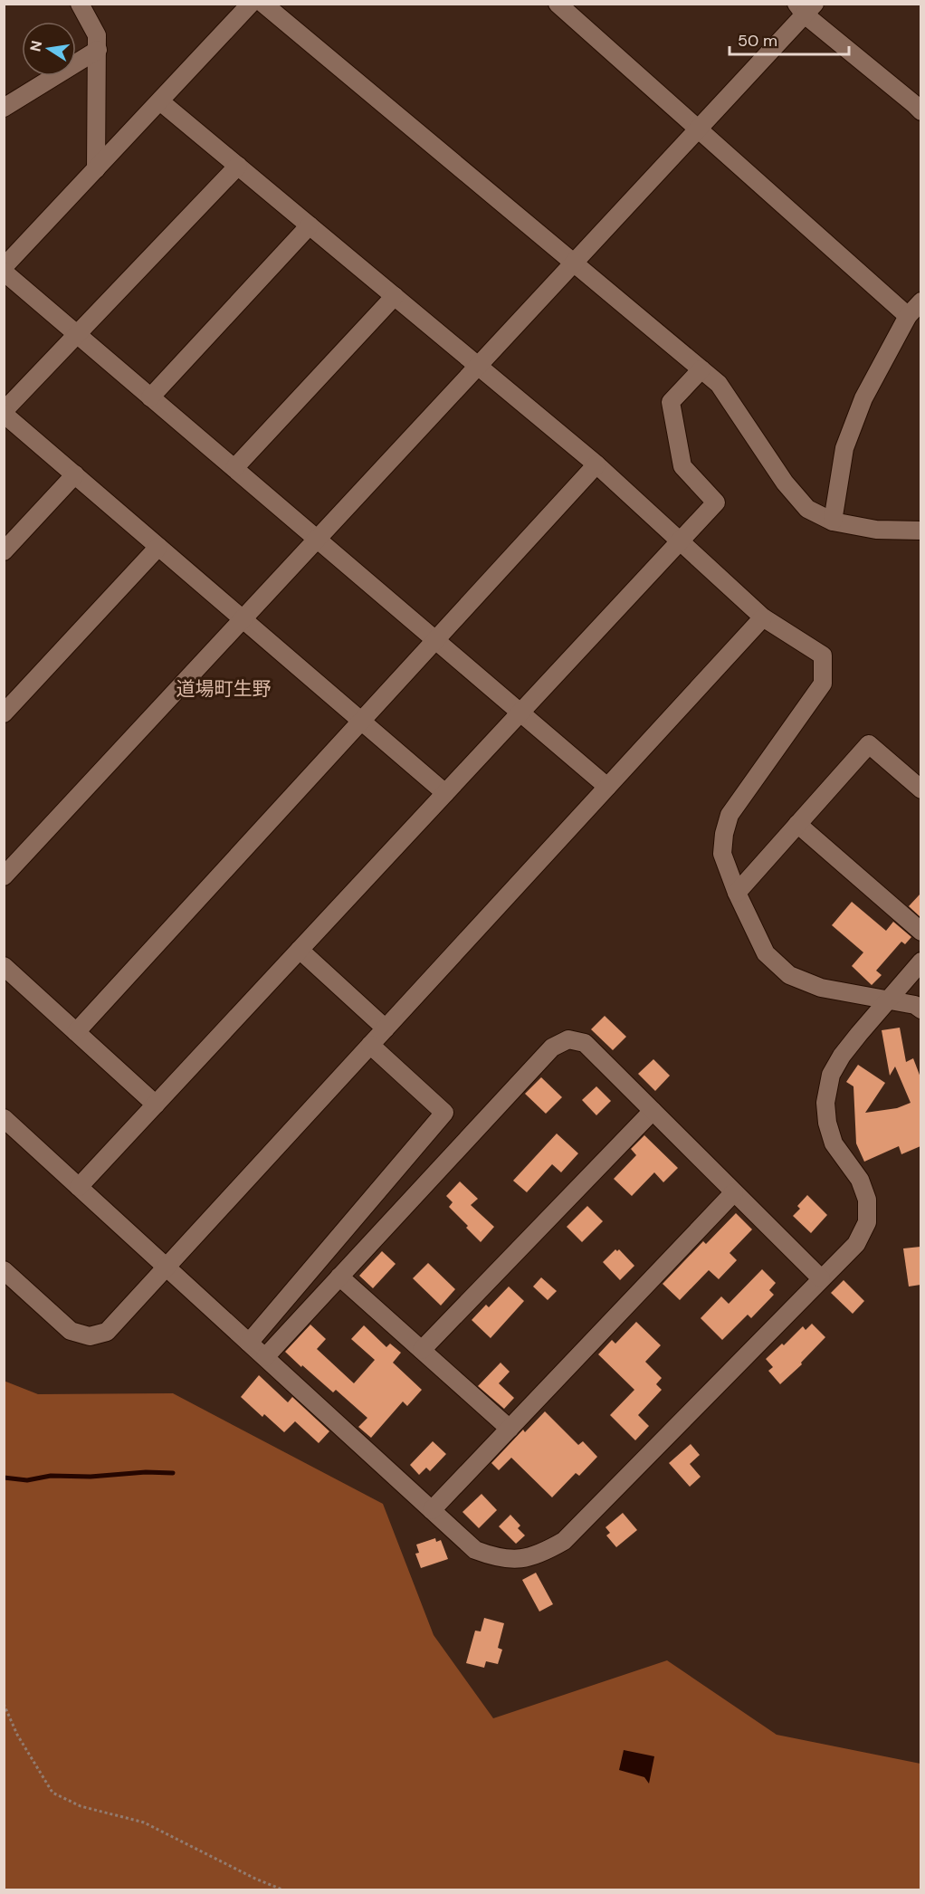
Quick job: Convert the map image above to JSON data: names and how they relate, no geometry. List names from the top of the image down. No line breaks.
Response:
{"districts":["道場町生野"],"scale_bar":"50 m","north":"left"}
